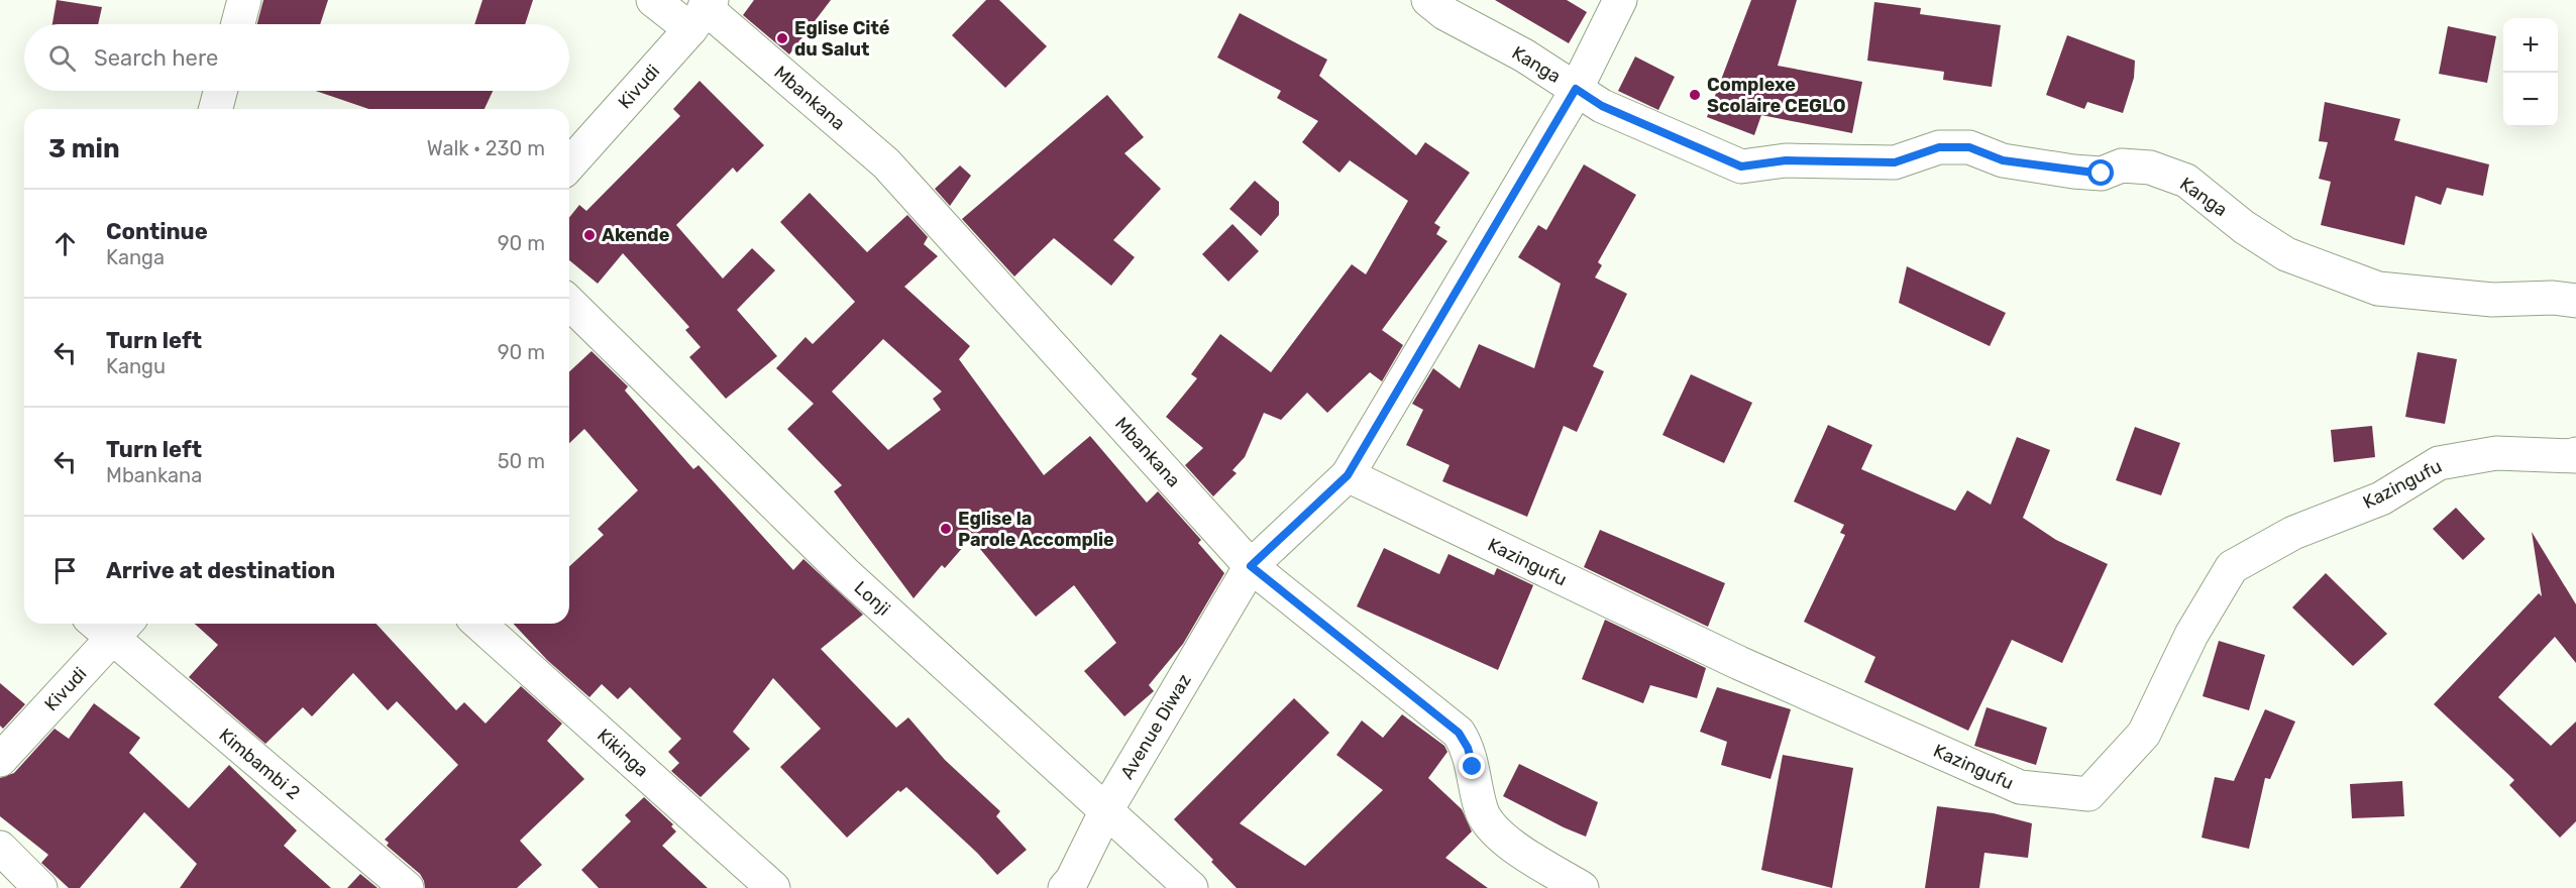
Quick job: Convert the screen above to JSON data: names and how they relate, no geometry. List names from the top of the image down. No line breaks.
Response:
{"streets":{"street":["Kanga","Kivudi","Mbankana","Kazingufu","Lonji","Avenue Diwaz","Kikinga","Kimbambi 2"]},"crossings":[["Kanga","Avenue Diwaz"],["Kivudi","Mbankana"],["Kivudi","Kimbambi 2"],["Mbankana","Avenue Diwaz"],["Kazingufu","Avenue Diwaz"],["Lonji","Avenue Diwaz"]],"places":["Eglise Cité du Salut","Complexe Scolaire CEGLO","Akende","Eglise la Parole Accomplie"],"page":{"map_buttons":["+","−"],"search":"Search here","heading":["3 min","Walk · 230 m"],"list":[["Continue","Kanga","90 m"],["Turn left","Kangu","90 m"],["Turn left","Mbankana","50 m"],"Arrive at destination"]}}
